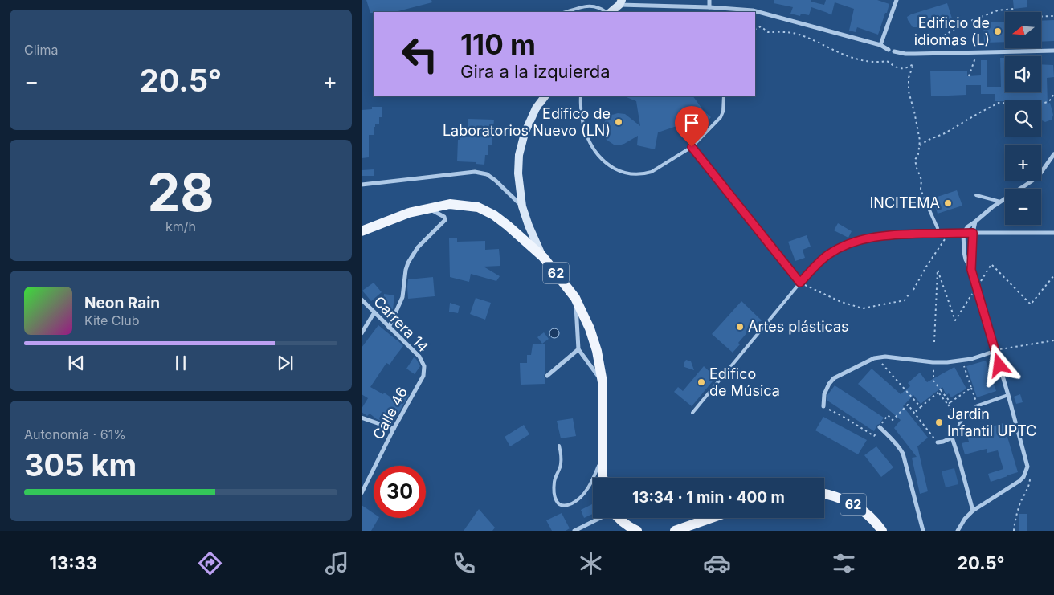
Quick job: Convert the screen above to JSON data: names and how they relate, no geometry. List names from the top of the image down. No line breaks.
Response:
{"streets":{"main road":["62"],"street":["Carrera 14","Calle 46"]},"crossings":[["Carrera 14","Calle 46"]],"places":["Edificio de idiomas (L)","Edifico de Laboratorios Nuevo (LN)","INCITEMA","Artes plásticas","Edifico de Música","Jardin Infantil UPTC"],"north":"left","page":{"tile":["Clima",["28","km/h"],["Autonomía · 61%","305 km"]],"map_buttons":["+","−"],"turn":["110 m","Gira a la izquierda"],"heat":["−","20.5°","+"],"song":["Neon Rain","Kite Club"],"limit":"30","trip":"13:34 · 1 min · 400 m","tabs":["13:33","20.5°"]}}
